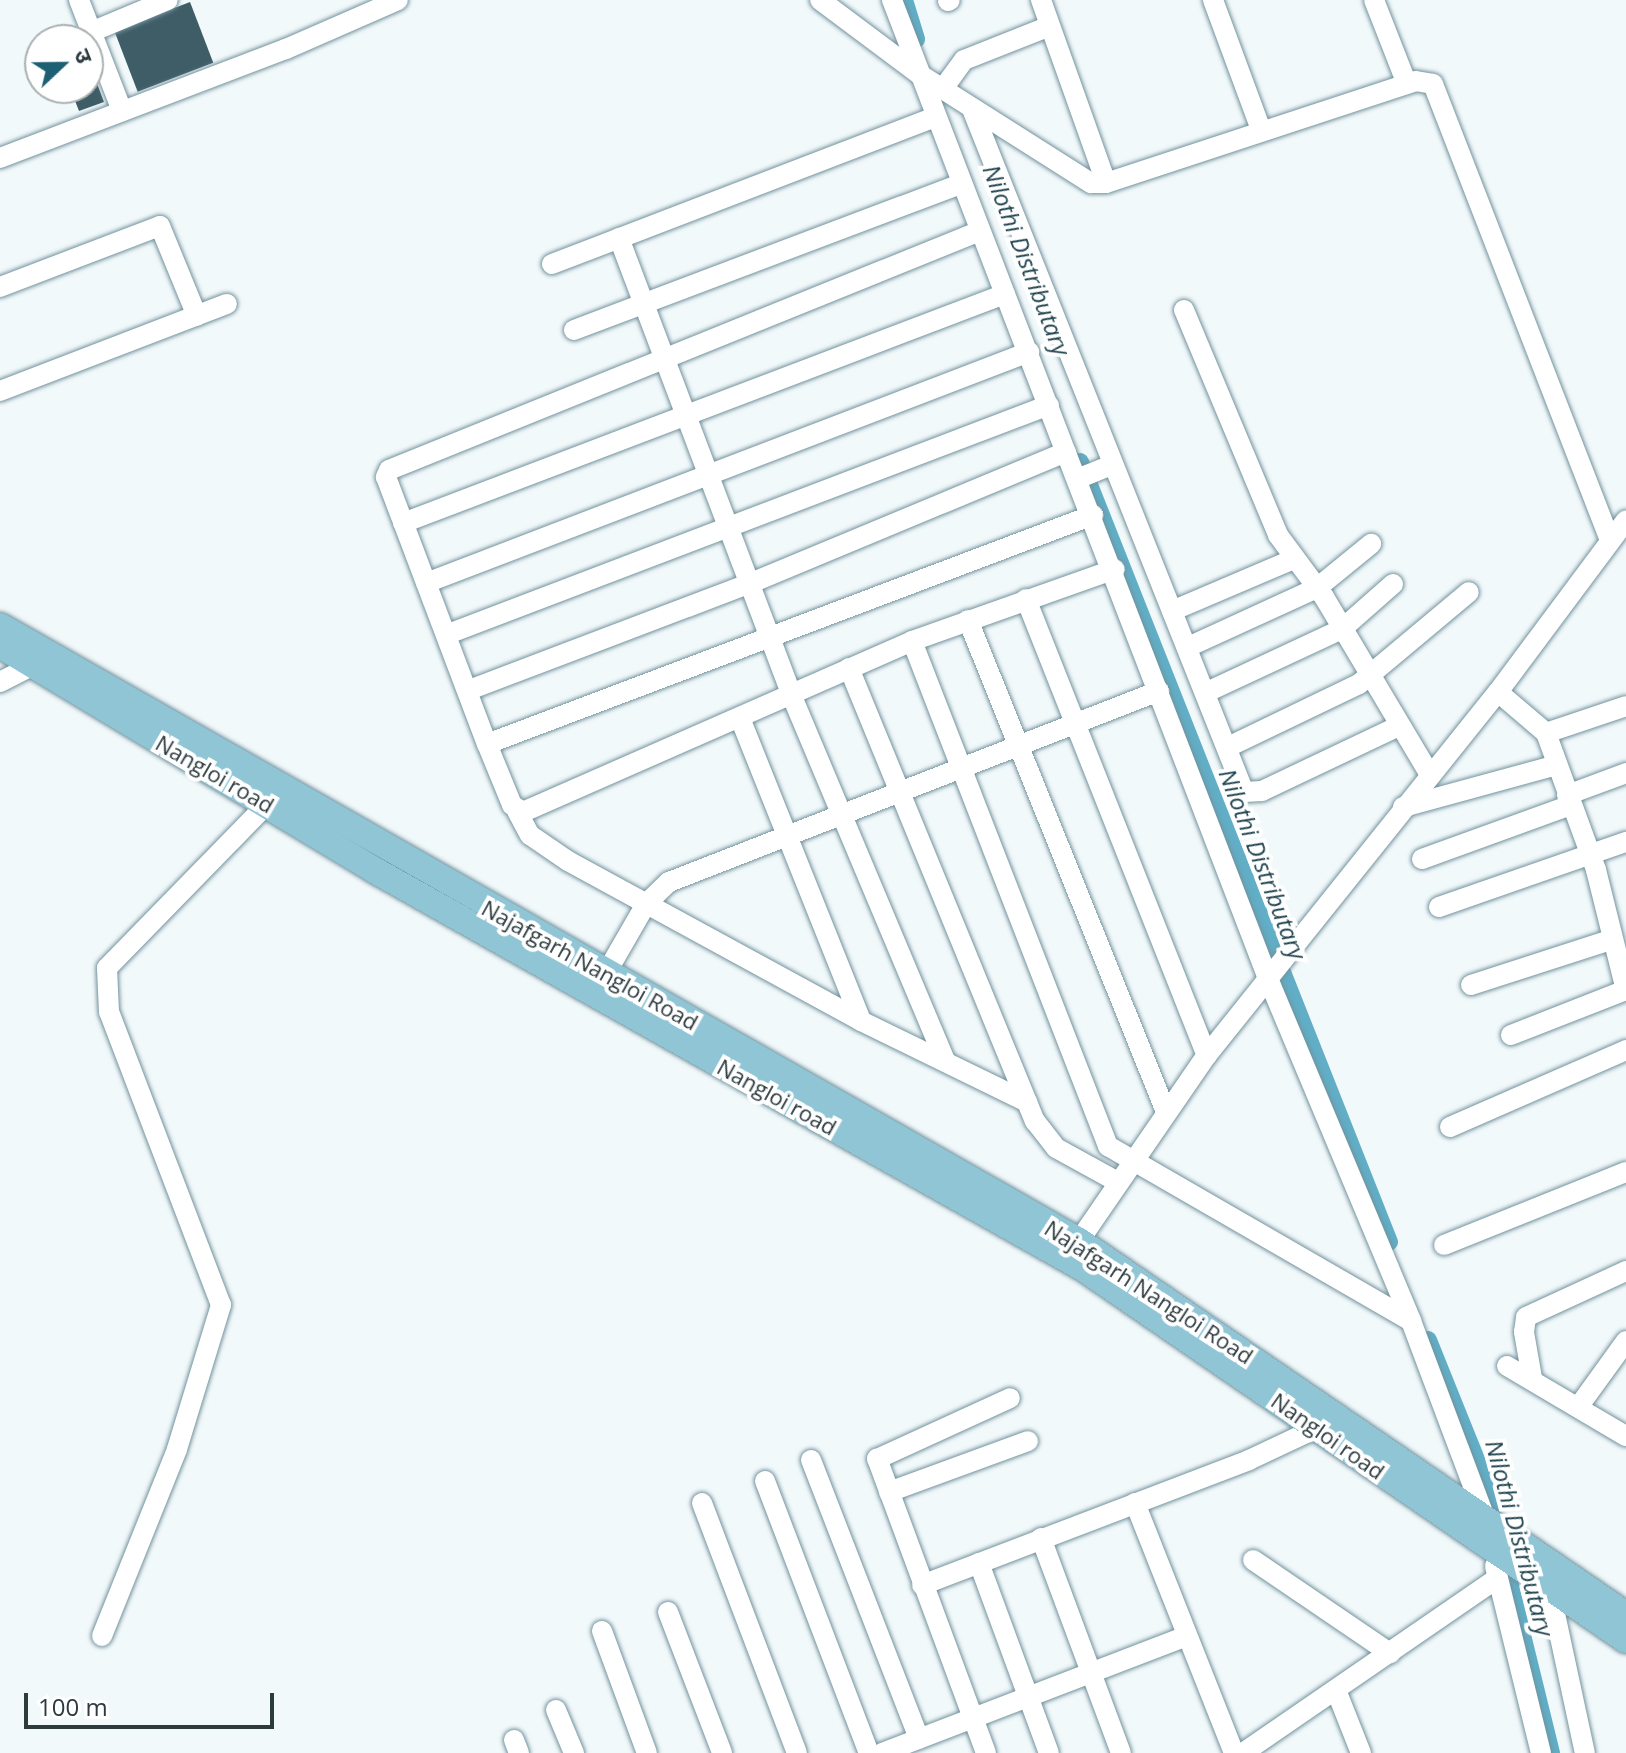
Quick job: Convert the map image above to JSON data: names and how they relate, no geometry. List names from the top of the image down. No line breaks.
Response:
{"streets":{"main road":["Nangloi road","Najafgarh Nangloi Road"]},"crossings":[["Nangloi road","Najafgarh Nangloi Road"]],"water":["Nilothi Distributary"],"scale_bar":"100 m","north":"right"}
